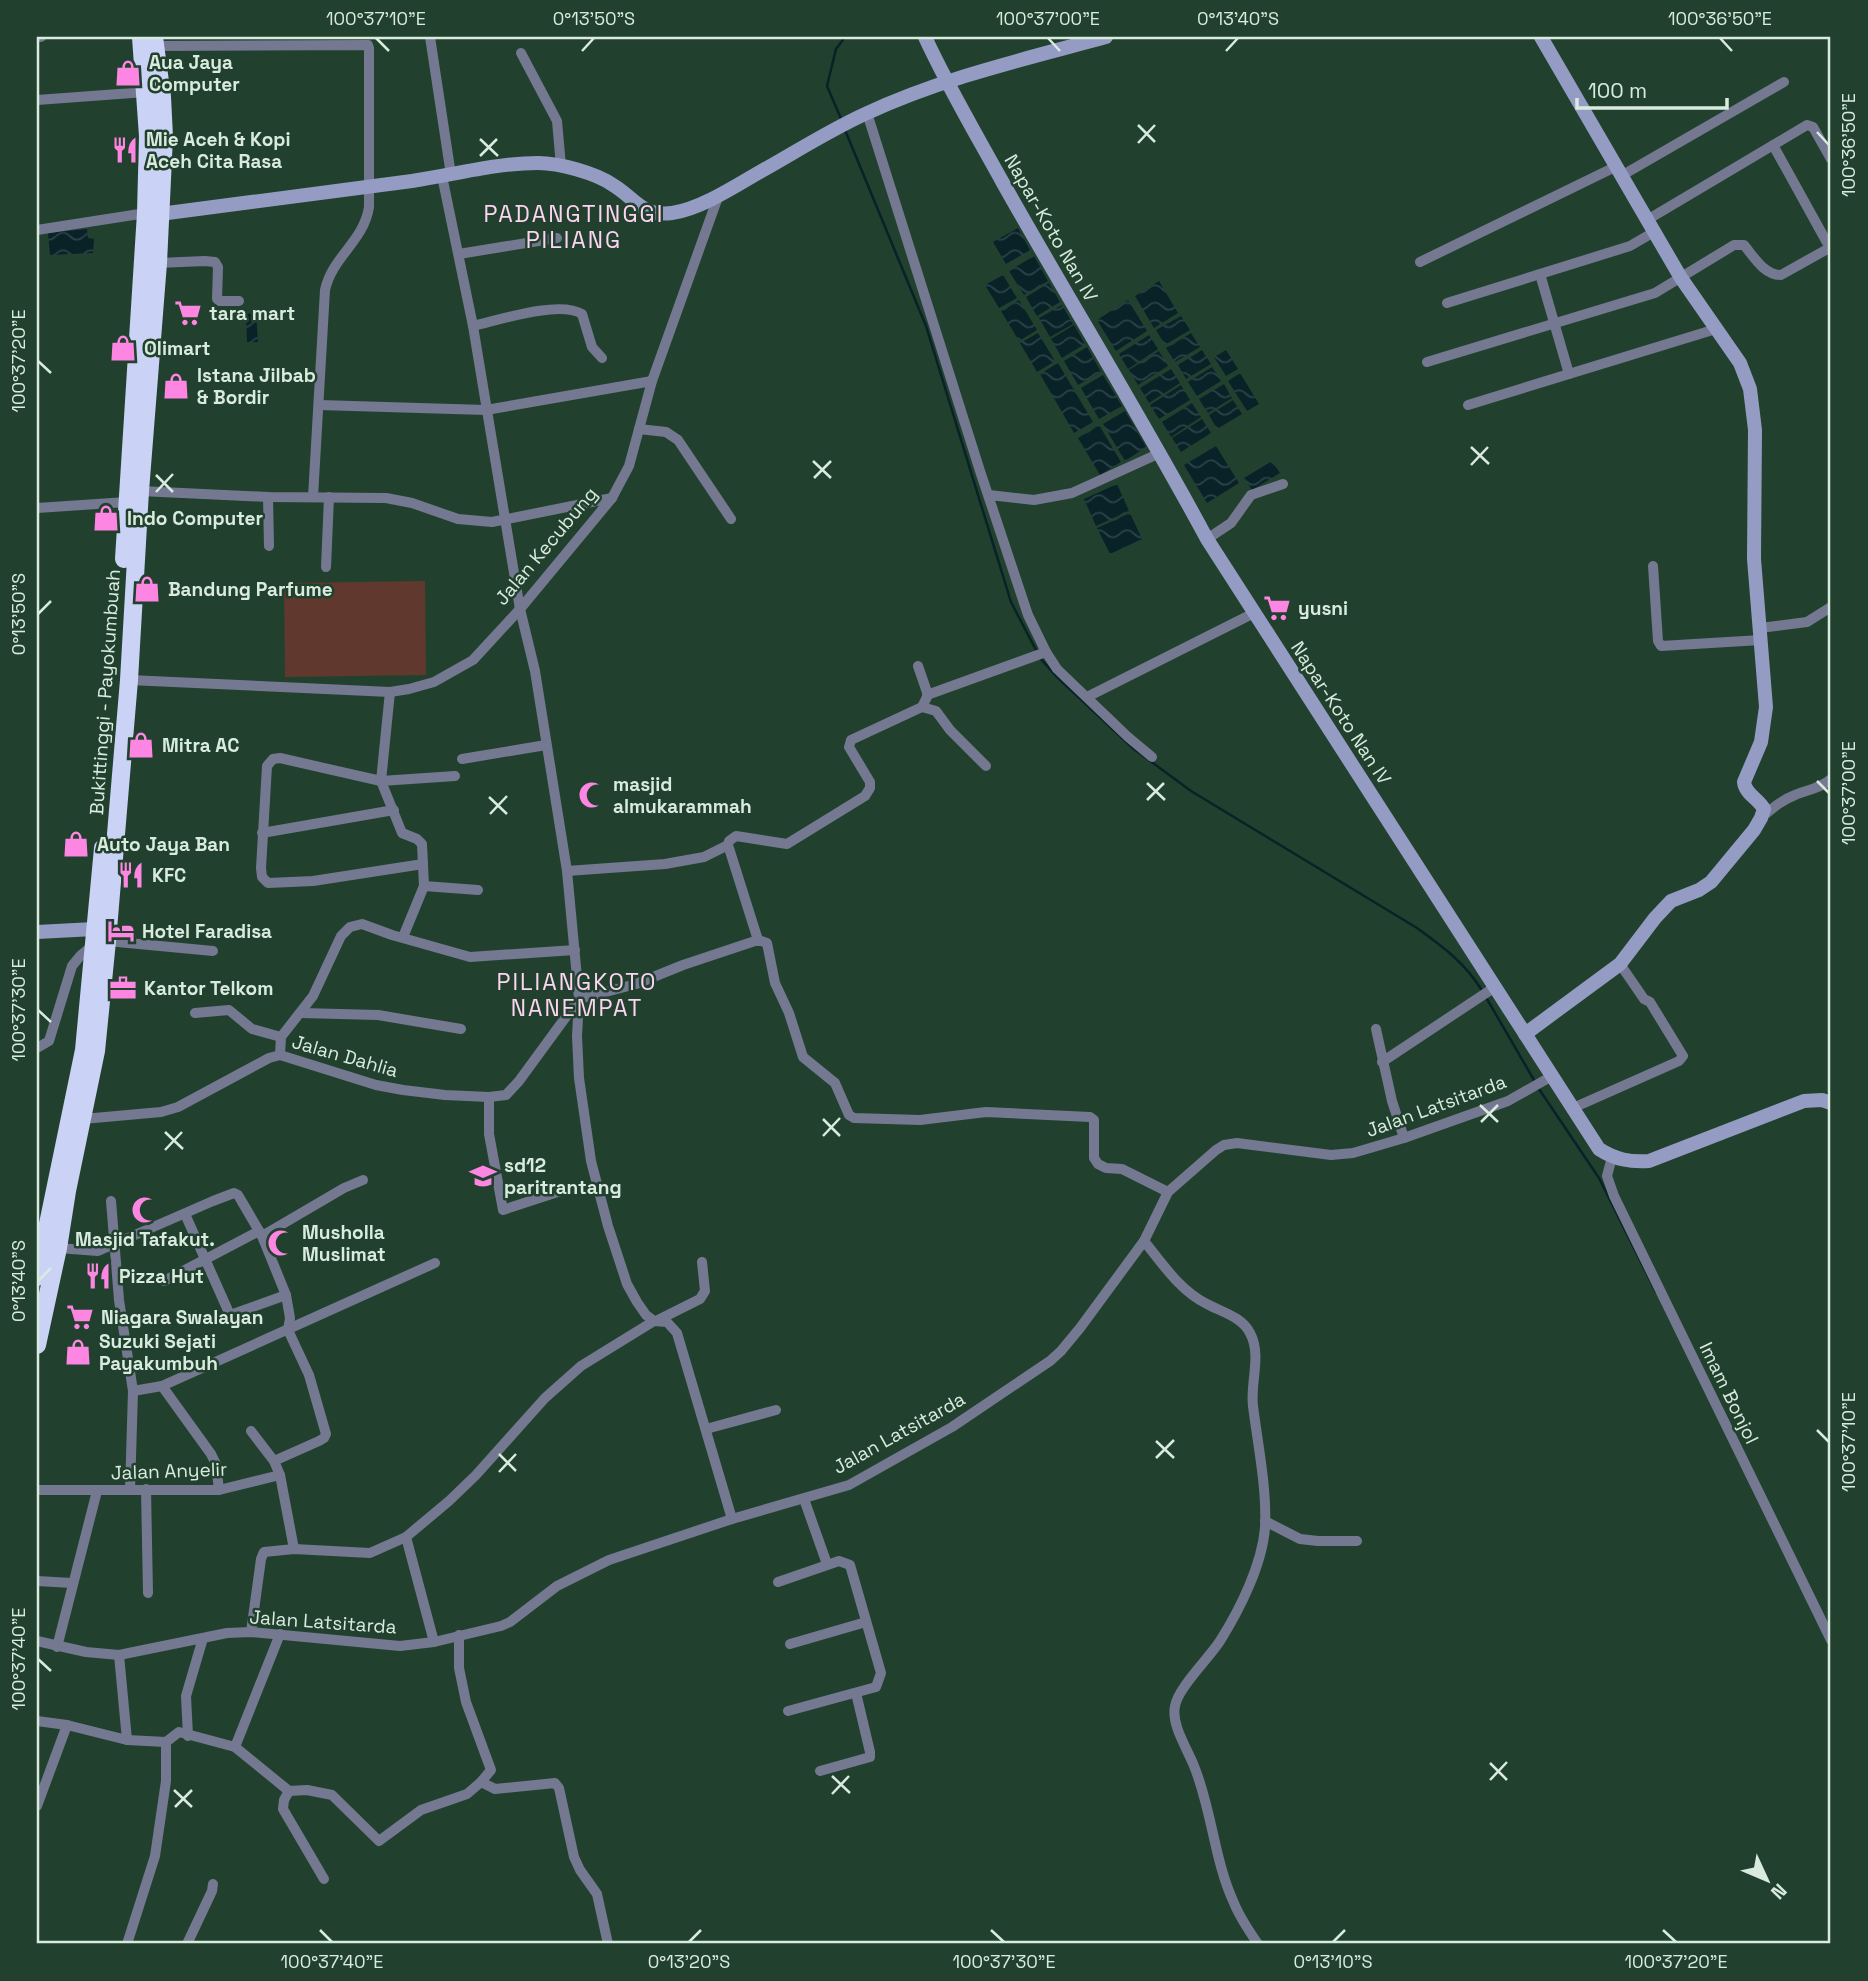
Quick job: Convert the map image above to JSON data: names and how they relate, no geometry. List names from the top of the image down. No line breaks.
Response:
{"streets":{"highway":["Bukittinggi - Payokumbuah"],"street":["Napar-Koto Nan IV","Jalan Kecubung","Jalan Dahlia","Jalan Latsitarda","Imam Bonjol","Jalan Anyelir"]},"crossings":[["Napar-Koto Nan IV","Jalan Latsitarda"],["Napar-Koto Nan IV","Imam Bonjol"],["Jalan Kecubung","Bukittinggi - Payokumbuah"],["Bukittinggi - Payokumbuah","Jalan Dahlia"]],"districts":["PADANGTINGGI PILIANG","PILIANGKOTO NANEMPAT"],"places":{"shop":["Aua Jaya Computer","Olimart","Istana Jilbab & Bordir","Indo Computer","Bandung Parfume","Mitra AC","Auto Jaya Ban","Suzuki Sejati Payakumbuh"],"restaurant":["Mie Aceh & Kopi Aceh Cita Rasa","KFC","Pizza Hut"],"supermarket":["tara mart","yusni","Niagara Swalayan"],"mosque":["masjid almukarammah","Masjid Tafakut.","Musholla Muslimat"],"hotel":["Hotel Faradisa"],"office":["Kantor Telkom"],"school or university":["sd12 paritrantang"]},"scale_bar":"100 m","north":"bottom right","coordinates":["100°37'10\"E","0°13'50\"S","100°37'00\"E","0°13'40\"S","100°36'50\"E","100°37'20\"E","100°37'30\"E","100°37'40\"E","0°13'20\"S","0°13'10\"S"]}
